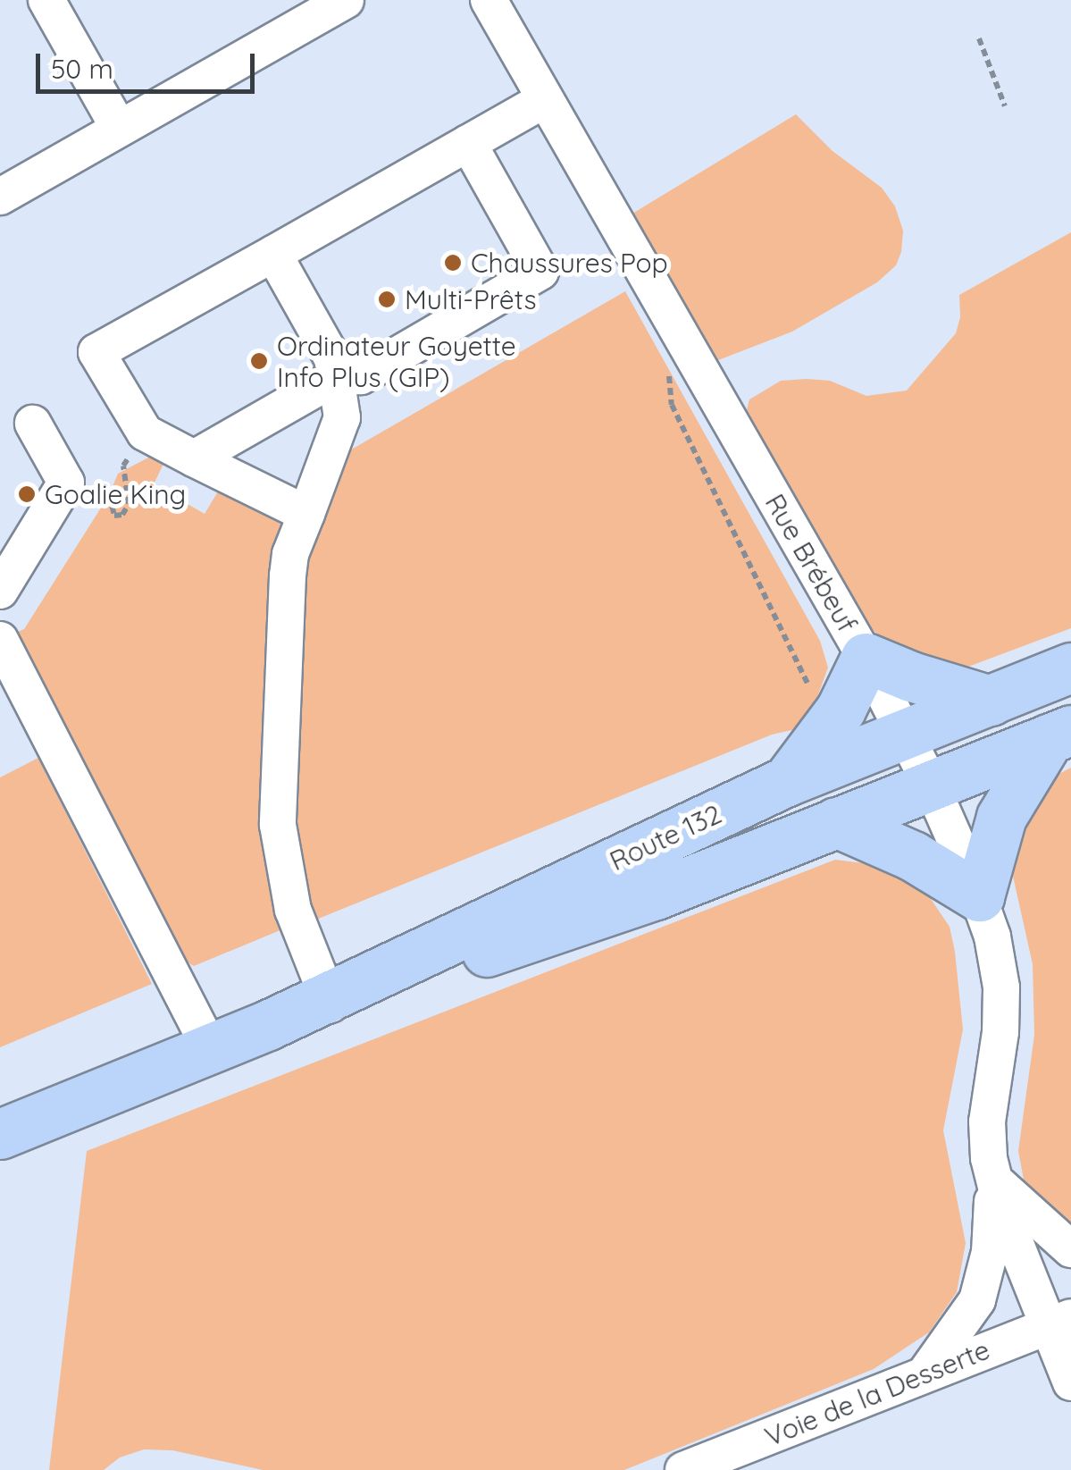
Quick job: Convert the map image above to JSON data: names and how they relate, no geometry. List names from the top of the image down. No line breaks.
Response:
{"streets":{"highway":["Route 132"],"street":["Rue Brébeuf","Voie de la Desserte"]},"crossings":[["Rue Brébeuf","Route 132"]],"places":["Chaussures Pop","Multi-Prêts","Ordinateur Goyette Info Plus (GIP)","Goalie King"],"scale_bar":"50 m"}
